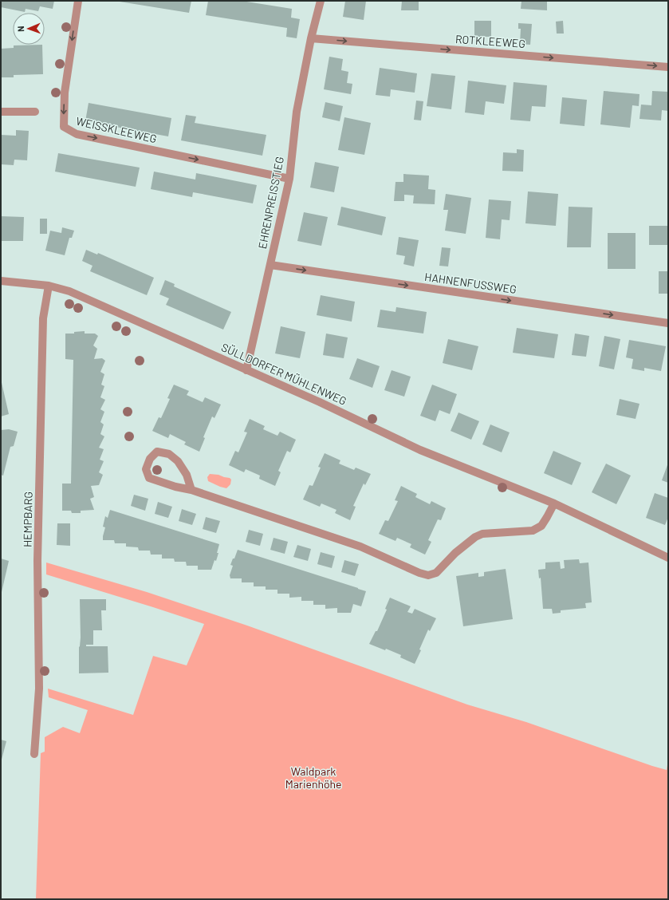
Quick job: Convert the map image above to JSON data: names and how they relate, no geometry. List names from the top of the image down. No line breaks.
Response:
{"streets":{"street":["ROTKLEEWEG","WEISSKLEEWEG","EHRENPREISSTIEG","HAHNENFUSSWEG","SÜLLDORFER MÜHLENWEG","HEMPBARG"]},"crossings":[["ROTKLEEWEG","EHRENPREISSTIEG"],["WEISSKLEEWEG","EHRENPREISSTIEG"],["EHRENPREISSTIEG","HAHNENFUSSWEG"],["EHRENPREISSTIEG","SÜLLDORFER MÜHLENWEG"],["SÜLLDORFER MÜHLENWEG","HEMPBARG"]],"one_way":["ROTKLEEWEG","HAHNENFUSSWEG"],"parks":["Waldpark Marienhöhe"],"north":"left"}
